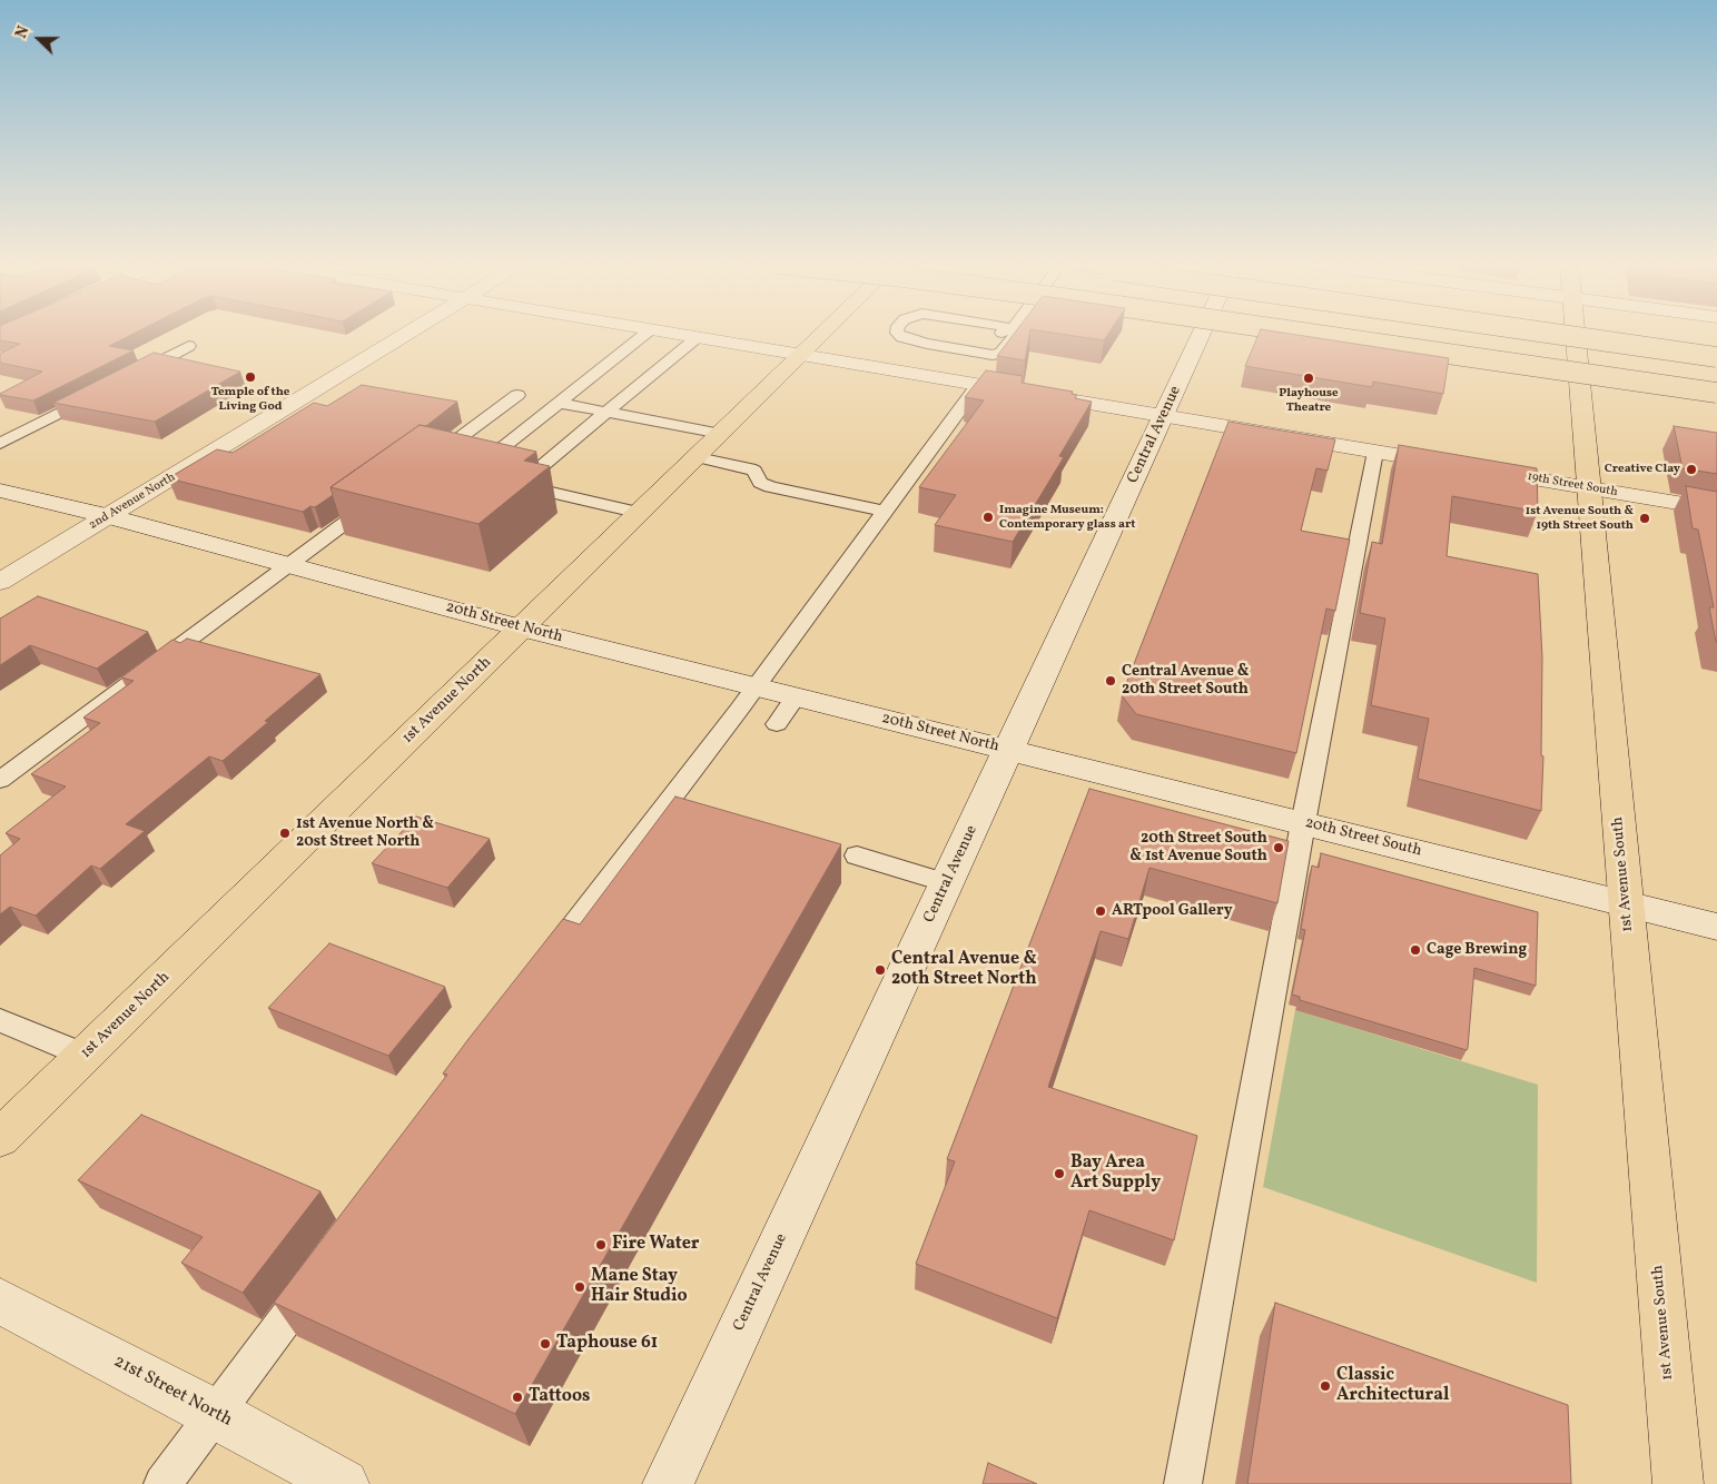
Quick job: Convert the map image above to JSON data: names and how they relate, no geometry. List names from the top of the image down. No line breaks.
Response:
{"streets":{"main road":["1st Avenue North","1st Avenue South"],"street":["Central Avenue","19th Street South","2nd Avenue North","20th Street North","20th Street South","21st Street North"]},"crossings":[["Central Avenue","19th Street South"],["Central Avenue","20th Street North"],["Central Avenue","20th Street South"],["19th Street South","1st Avenue North"],["19th Street South","1st Avenue South"],["2nd Avenue North","20th Street North"],["20th Street North","1st Avenue North"],["20th Street North","20th Street South"],["20th Street South","1st Avenue South"]],"places":["Temple of the Living God","Playhouse Theatre","Creative Clay","Imagine Museum: Contemporary glass art","1st Avenue South & 19th Street South","Central Avenue & 20th Street South","1st Avenue North & 20st Street North","20th Street South & 1st Avenue South","ARTpool Gallery","Cage Brewing","Central Avenue & 20th Street North","Bay Area Art Supply","Fire Water","Mane Stay Hair Studio","Taphouse 61","Classic Architectural","Tattoos"],"north":"left"}
